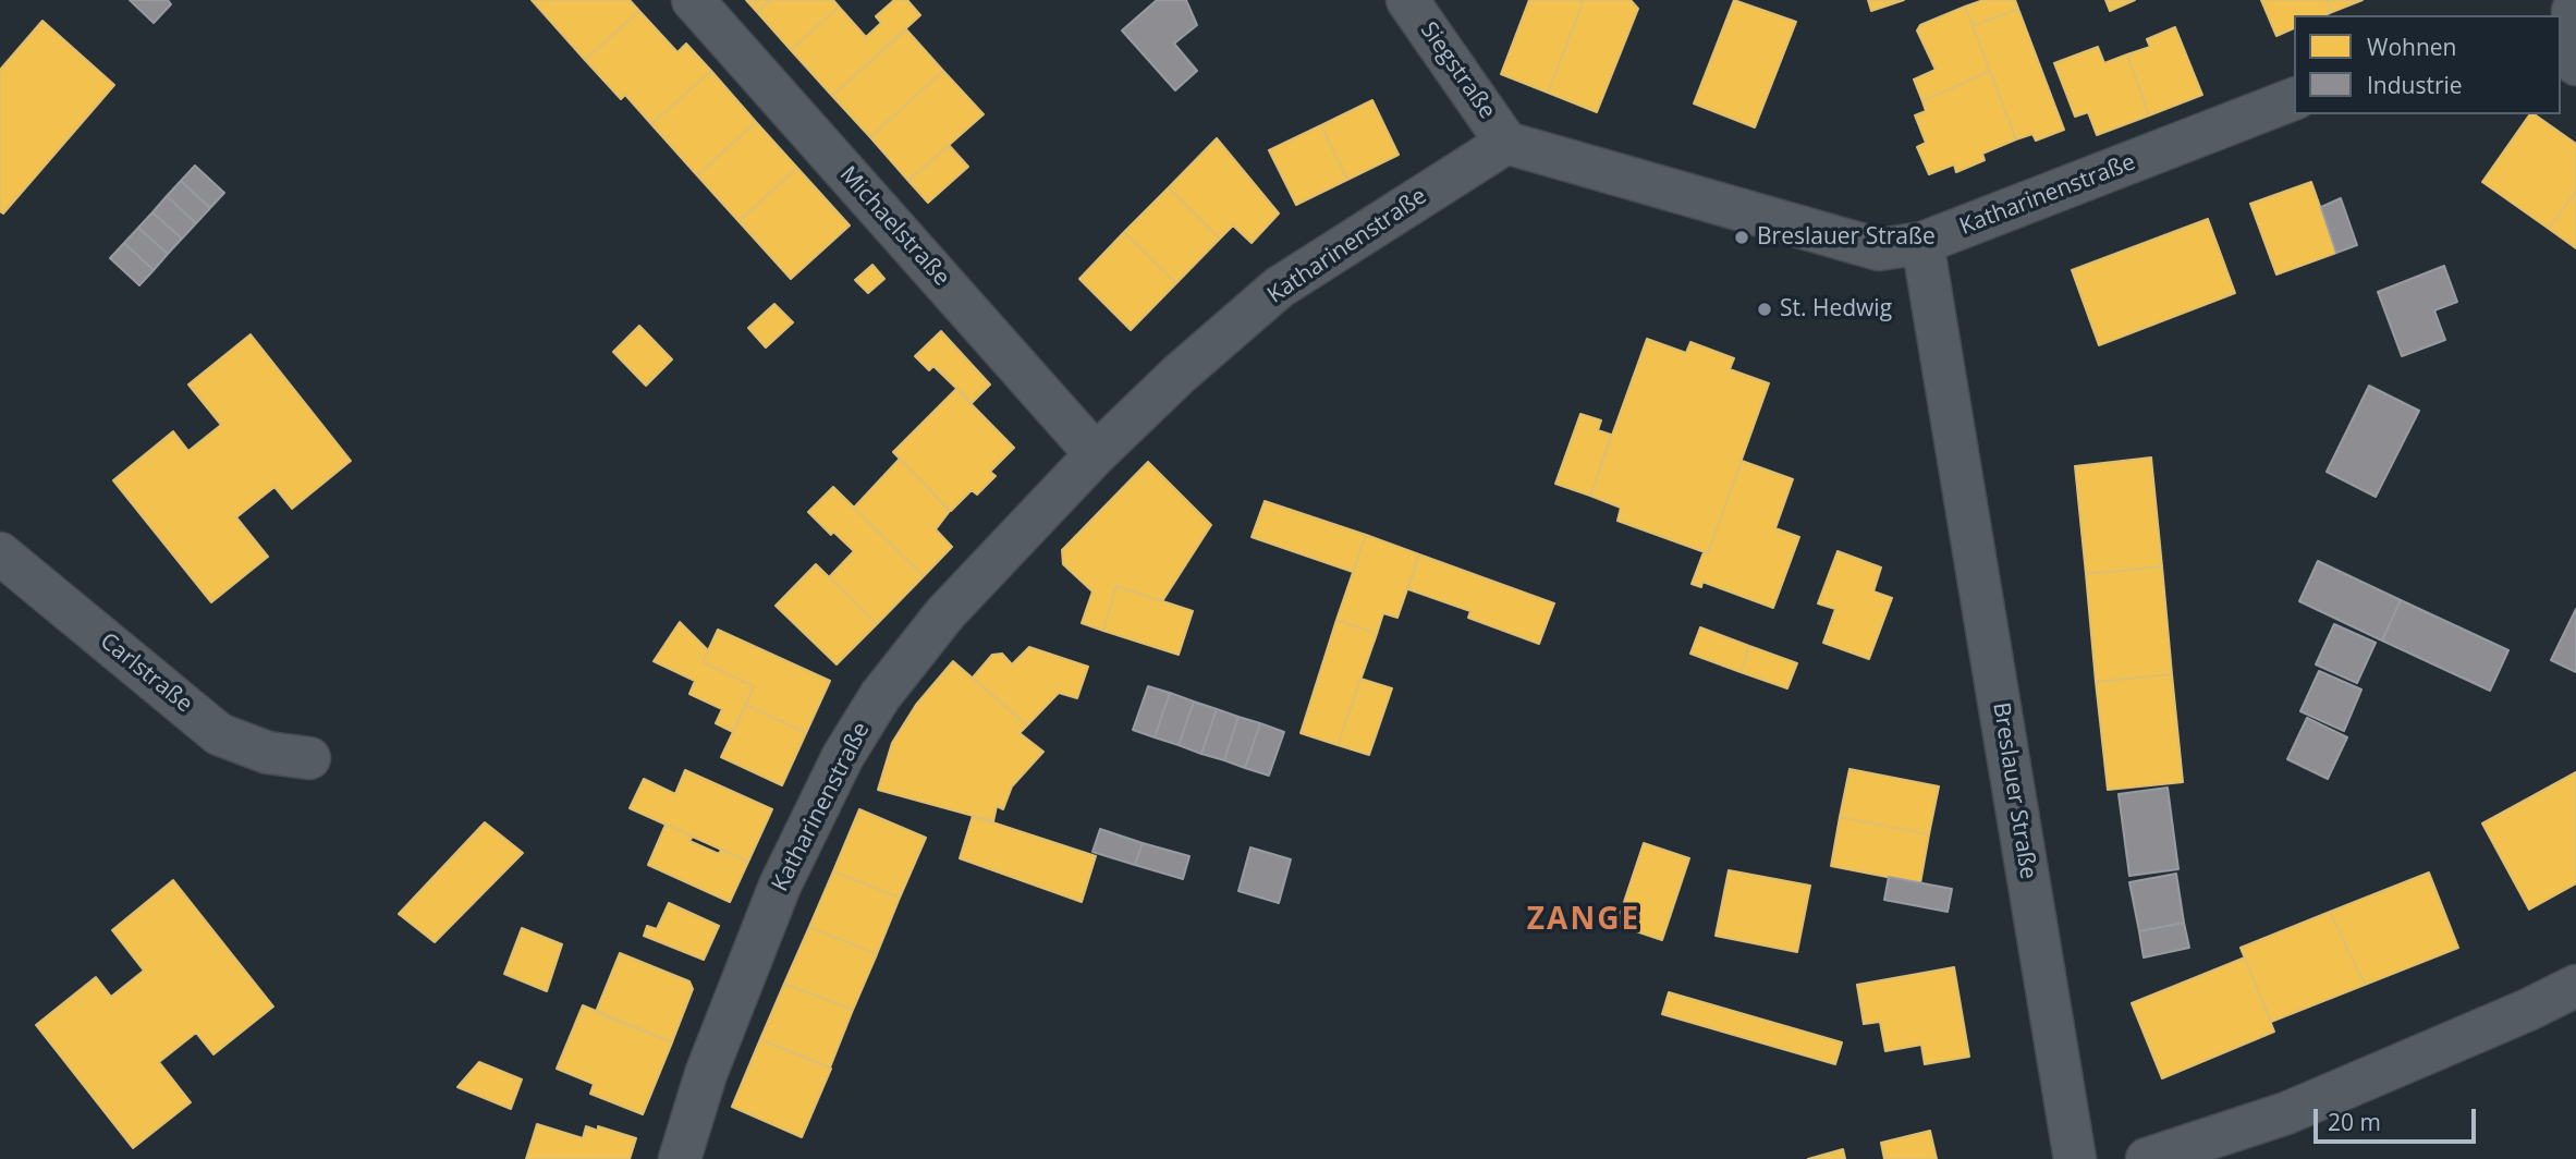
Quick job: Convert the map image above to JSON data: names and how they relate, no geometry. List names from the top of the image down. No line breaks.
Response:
{"streets":{"street":["Siegstraße","Katharinenstraße","Michaelstraße","Carlstraße","Breslauer Straße"]},"crossings":[["Siegstraße","Katharinenstraße"],["Katharinenstraße","Michaelstraße"],["Katharinenstraße","Breslauer Straße"]],"districts":["ZANGE"],"places":["Breslauer Straße","St. Hedwig"],"legend":["Wohnen","Industrie"],"scale_bar":"20 m"}
